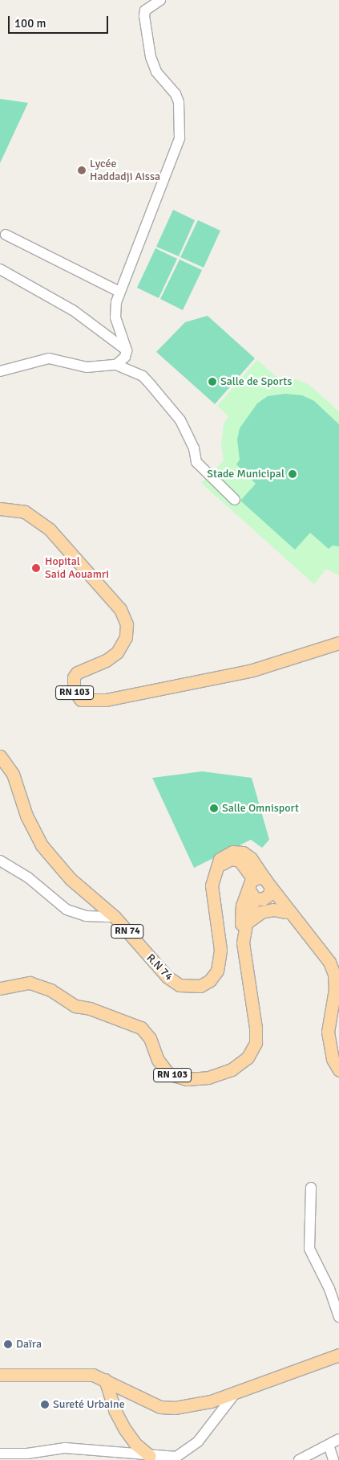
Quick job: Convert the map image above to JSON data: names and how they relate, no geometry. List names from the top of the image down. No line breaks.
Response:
{"streets":{"main road":["RN 103","RN 74","R.N 74"]},"crossings":[["RN 103","R.N 74"]],"places":["Lycée Haddadji Aissa","Salle de Sports","Stade Municipal","Hopital Said Aouamri","Salle Omnisport","Daïra","Sureté Urbaine"],"scale_bar":"100 m"}
